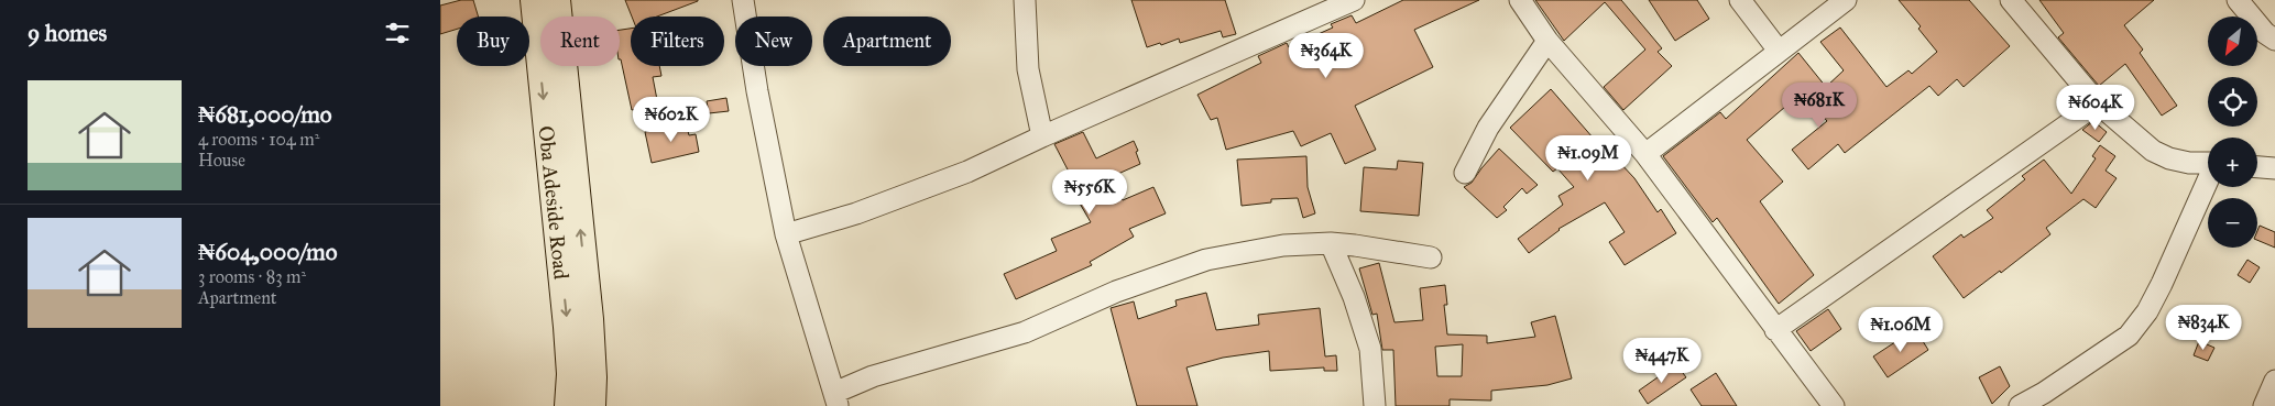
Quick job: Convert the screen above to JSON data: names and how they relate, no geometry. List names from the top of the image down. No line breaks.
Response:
{"streets":{"main road":["Oba Adeside Road"]},"north":"bottom left","page":{"heading":"9 homes","map_buttons":["+","−"],"chip":["Buy","Rent","Filters","New","Apartment"],"price":["₦364K","₦681K","₦604K","₦602K","₦1.09M","₦556K","₦834K","₦1.06M","₦447K"],"list":[{"name":"₦681,000/mo","note":"4 rooms · 104 m² · House"},{"name":"₦604,000/mo","note":"3 rooms · 83 m² · Apartment"}]}}
